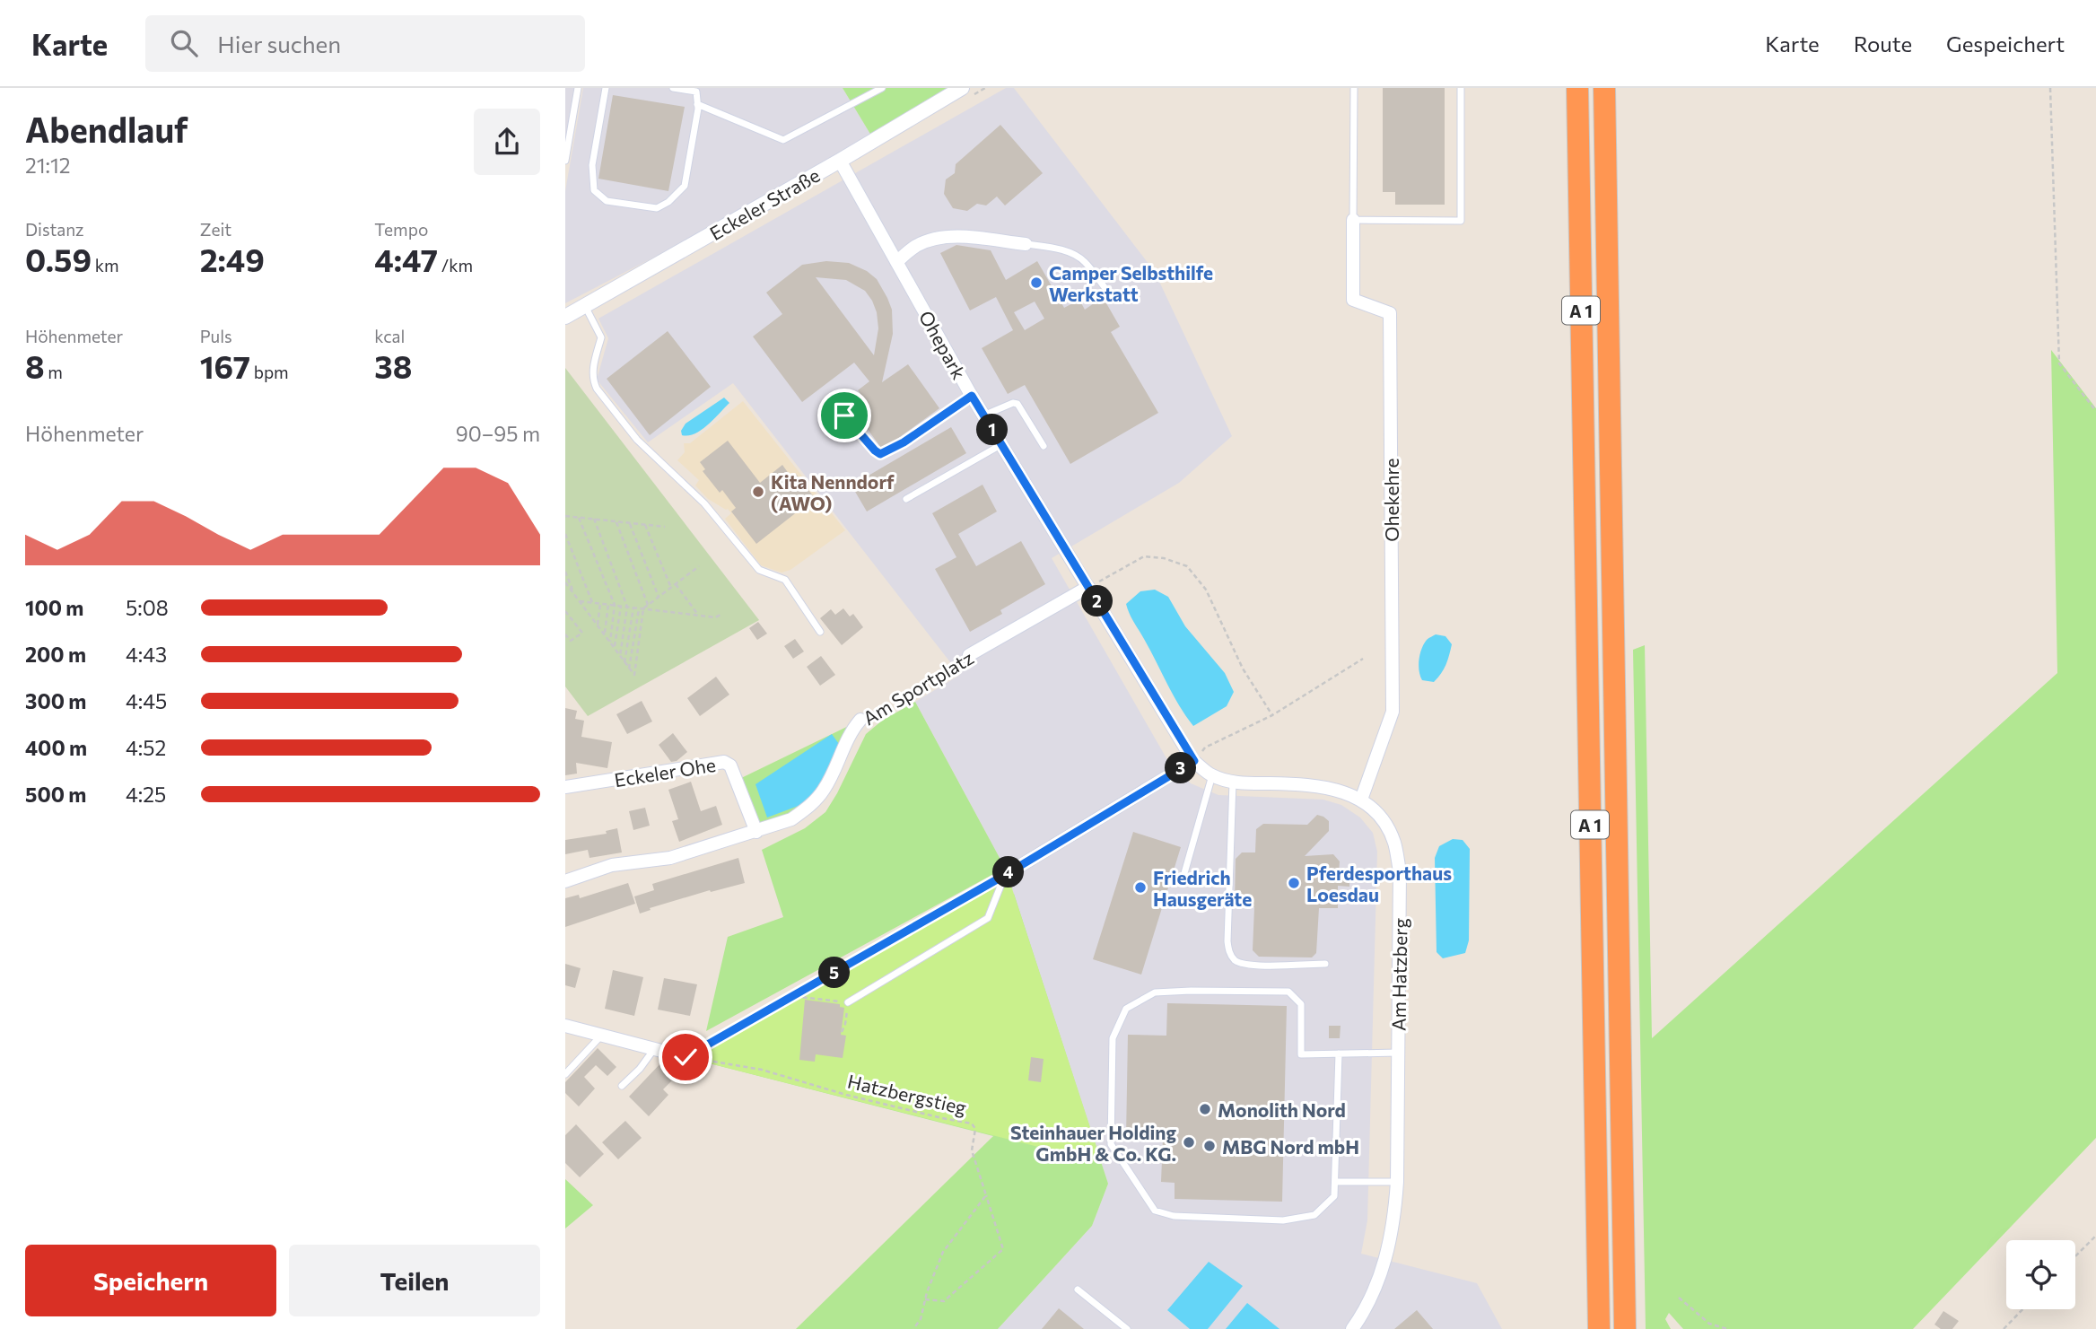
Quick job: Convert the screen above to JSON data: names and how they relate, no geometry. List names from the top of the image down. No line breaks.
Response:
{"streets":{"highway":["A 1"],"street":["Eckeler Straße","Ohepark","Ohekehre","Am Sportplatz","Eckeler Ohe","Am Hatzberg"],"path":["Hatzbergstieg"]},"crossings":[["Eckeler Straße","Ohepark"],["Ohepark","Am Sportplatz"],["Ohepark","Am Hatzberg"],["Ohekehre","Am Hatzberg"],["Am Sportplatz","Eckeler Ohe"],["Am Sportplatz","Am Hatzberg"]],"places":["Camper Selbsthilfe Werkstatt","Kita Nenndorf (AWO)","Pferdesporthaus Loesdau","Friedrich Hausgeräte","Monolith Nord","Steinhauer Holding GmbH & Co. KG.","MBG Nord mbH"],"page":{"header":"Karte","search":"Hier suchen","nav":["Karte","Route","Gespeichert"],"heading":["Abendlauf","21:12"],"stats":[["Distanz","0.59 km"],["Zeit","2:49"],["Tempo","4:47 /km"],["Höhenmeter","8 m"],["Puls","167 bpm"],["kcal","38"]],"chart":["Höhenmeter","90–95 m"],"pins":["1","2","3","4","5"],"list":[{"name":"100 m","note":"5:08"},{"name":"200 m","note":"4:43"},{"name":"300 m","note":"4:45"},{"name":"400 m","note":"4:52"},{"name":"500 m","note":"4:25"}],"buttons":["Speichern","Teilen"]}}
